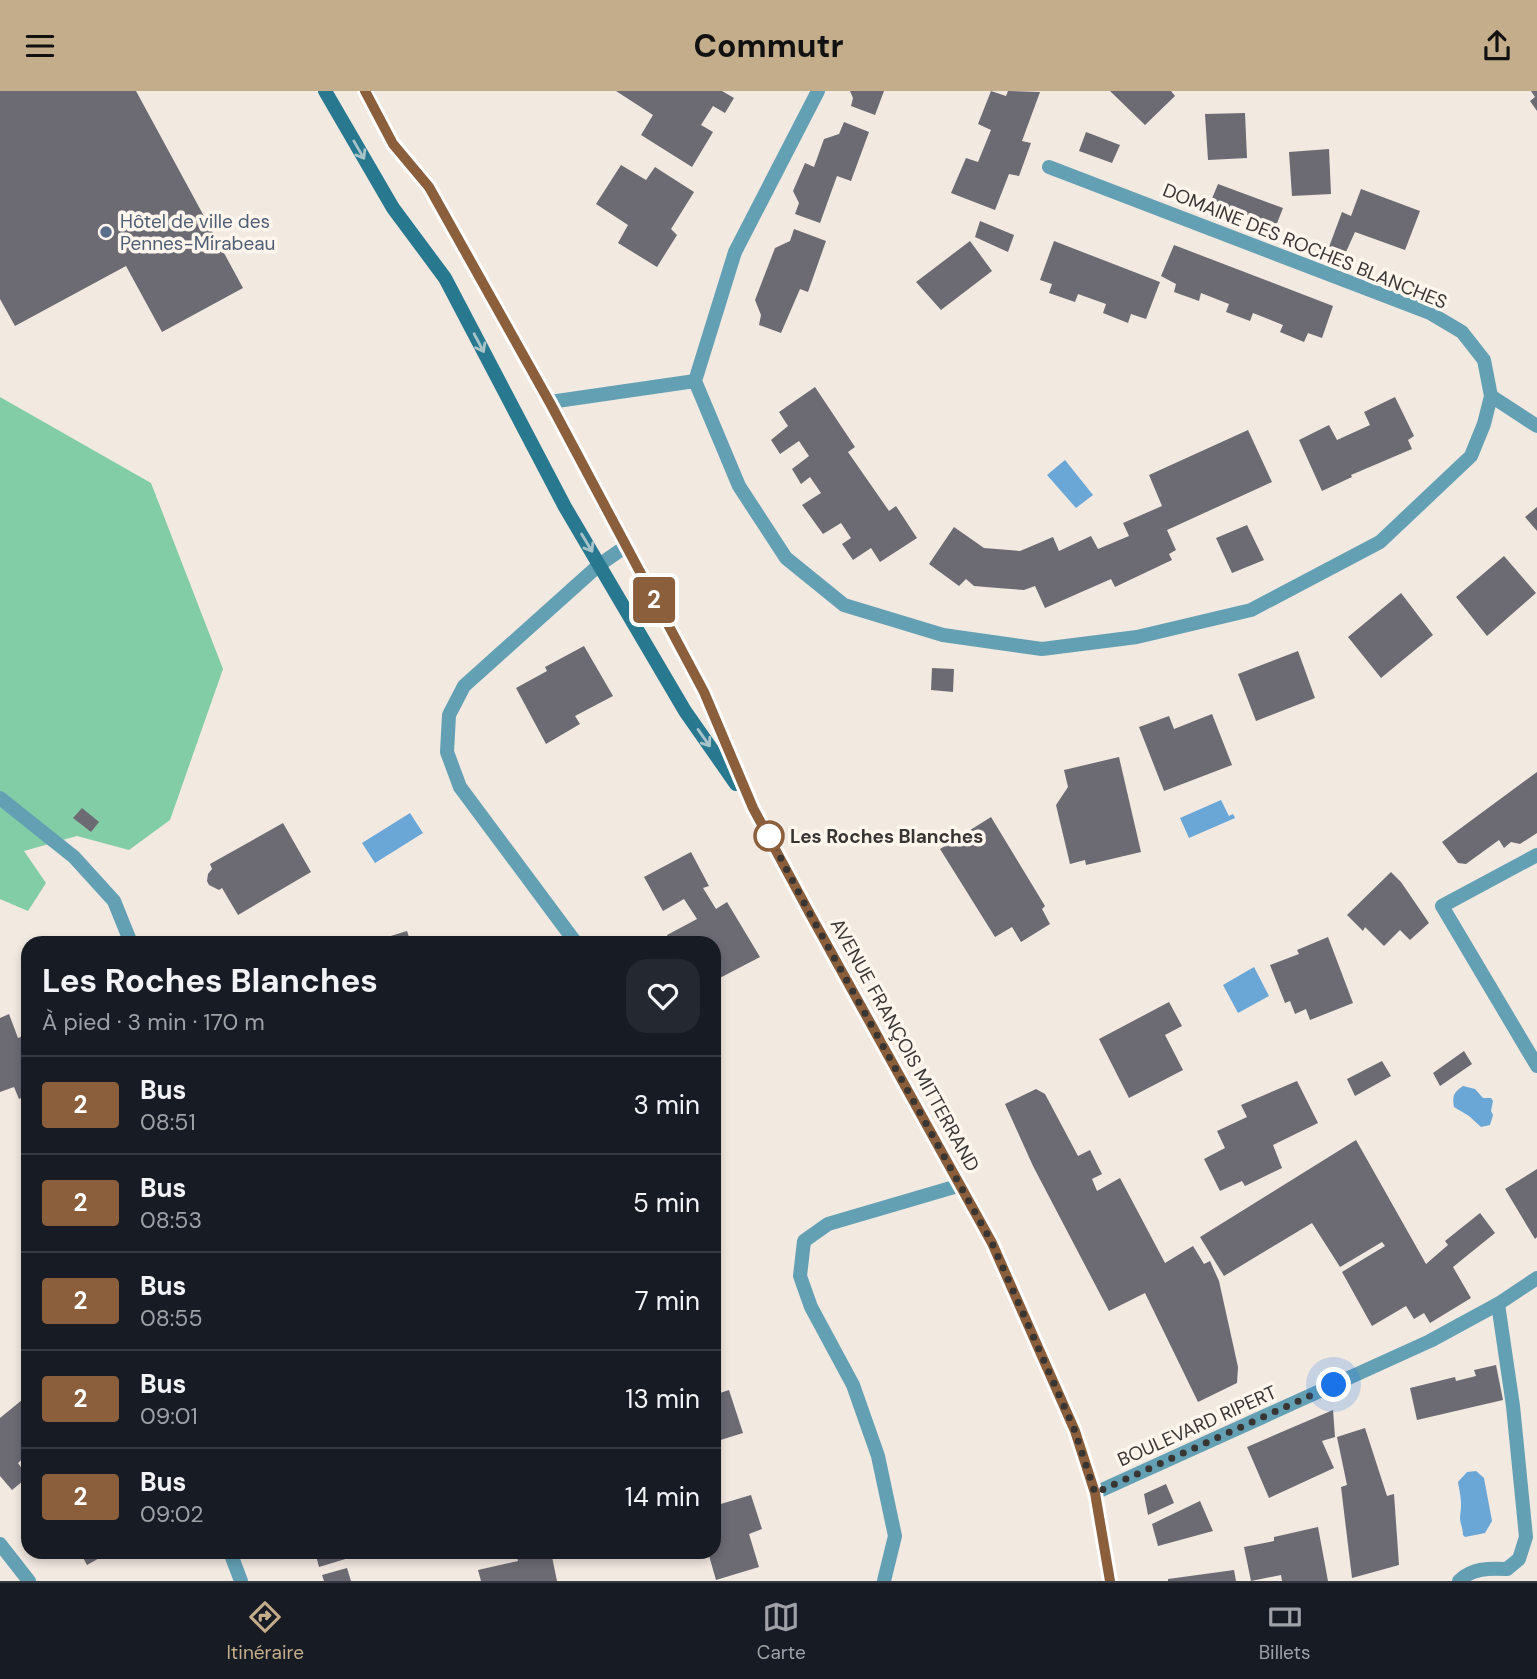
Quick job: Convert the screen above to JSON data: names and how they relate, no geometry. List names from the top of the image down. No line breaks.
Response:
{"streets":{"main road":["AVENUE FRANÇOIS MITTERRAND"],"street":["DOMAINE DES ROCHES BLANCHES","BOULEVARD RIPERT"]},"crossings":[["AVENUE FRANÇOIS MITTERRAND","BOULEVARD RIPERT"]],"places":["Hôtel de ville des Pennes-Mirabeau","Les Roches Blanches"],"lines":["bus line 2"],"page":{"header":"Commutr","on_map":"2","heading":["Les Roches Blanches","À pied · 3 min · 170 m"],"list":[{"mark":"2","name":"Bus","note":"08:51","value":"3 min"},{"mark":"2","name":"Bus","note":"08:53","value":"5 min"},{"mark":"2","name":"Bus","note":"08:55","value":"7 min"},{"mark":"2","name":"Bus","note":"09:01","value":"13 min"},{"mark":"2","name":"Bus","note":"09:02","value":"14 min"}],"tabs":["Itinéraire","Carte","Billets"]}}
